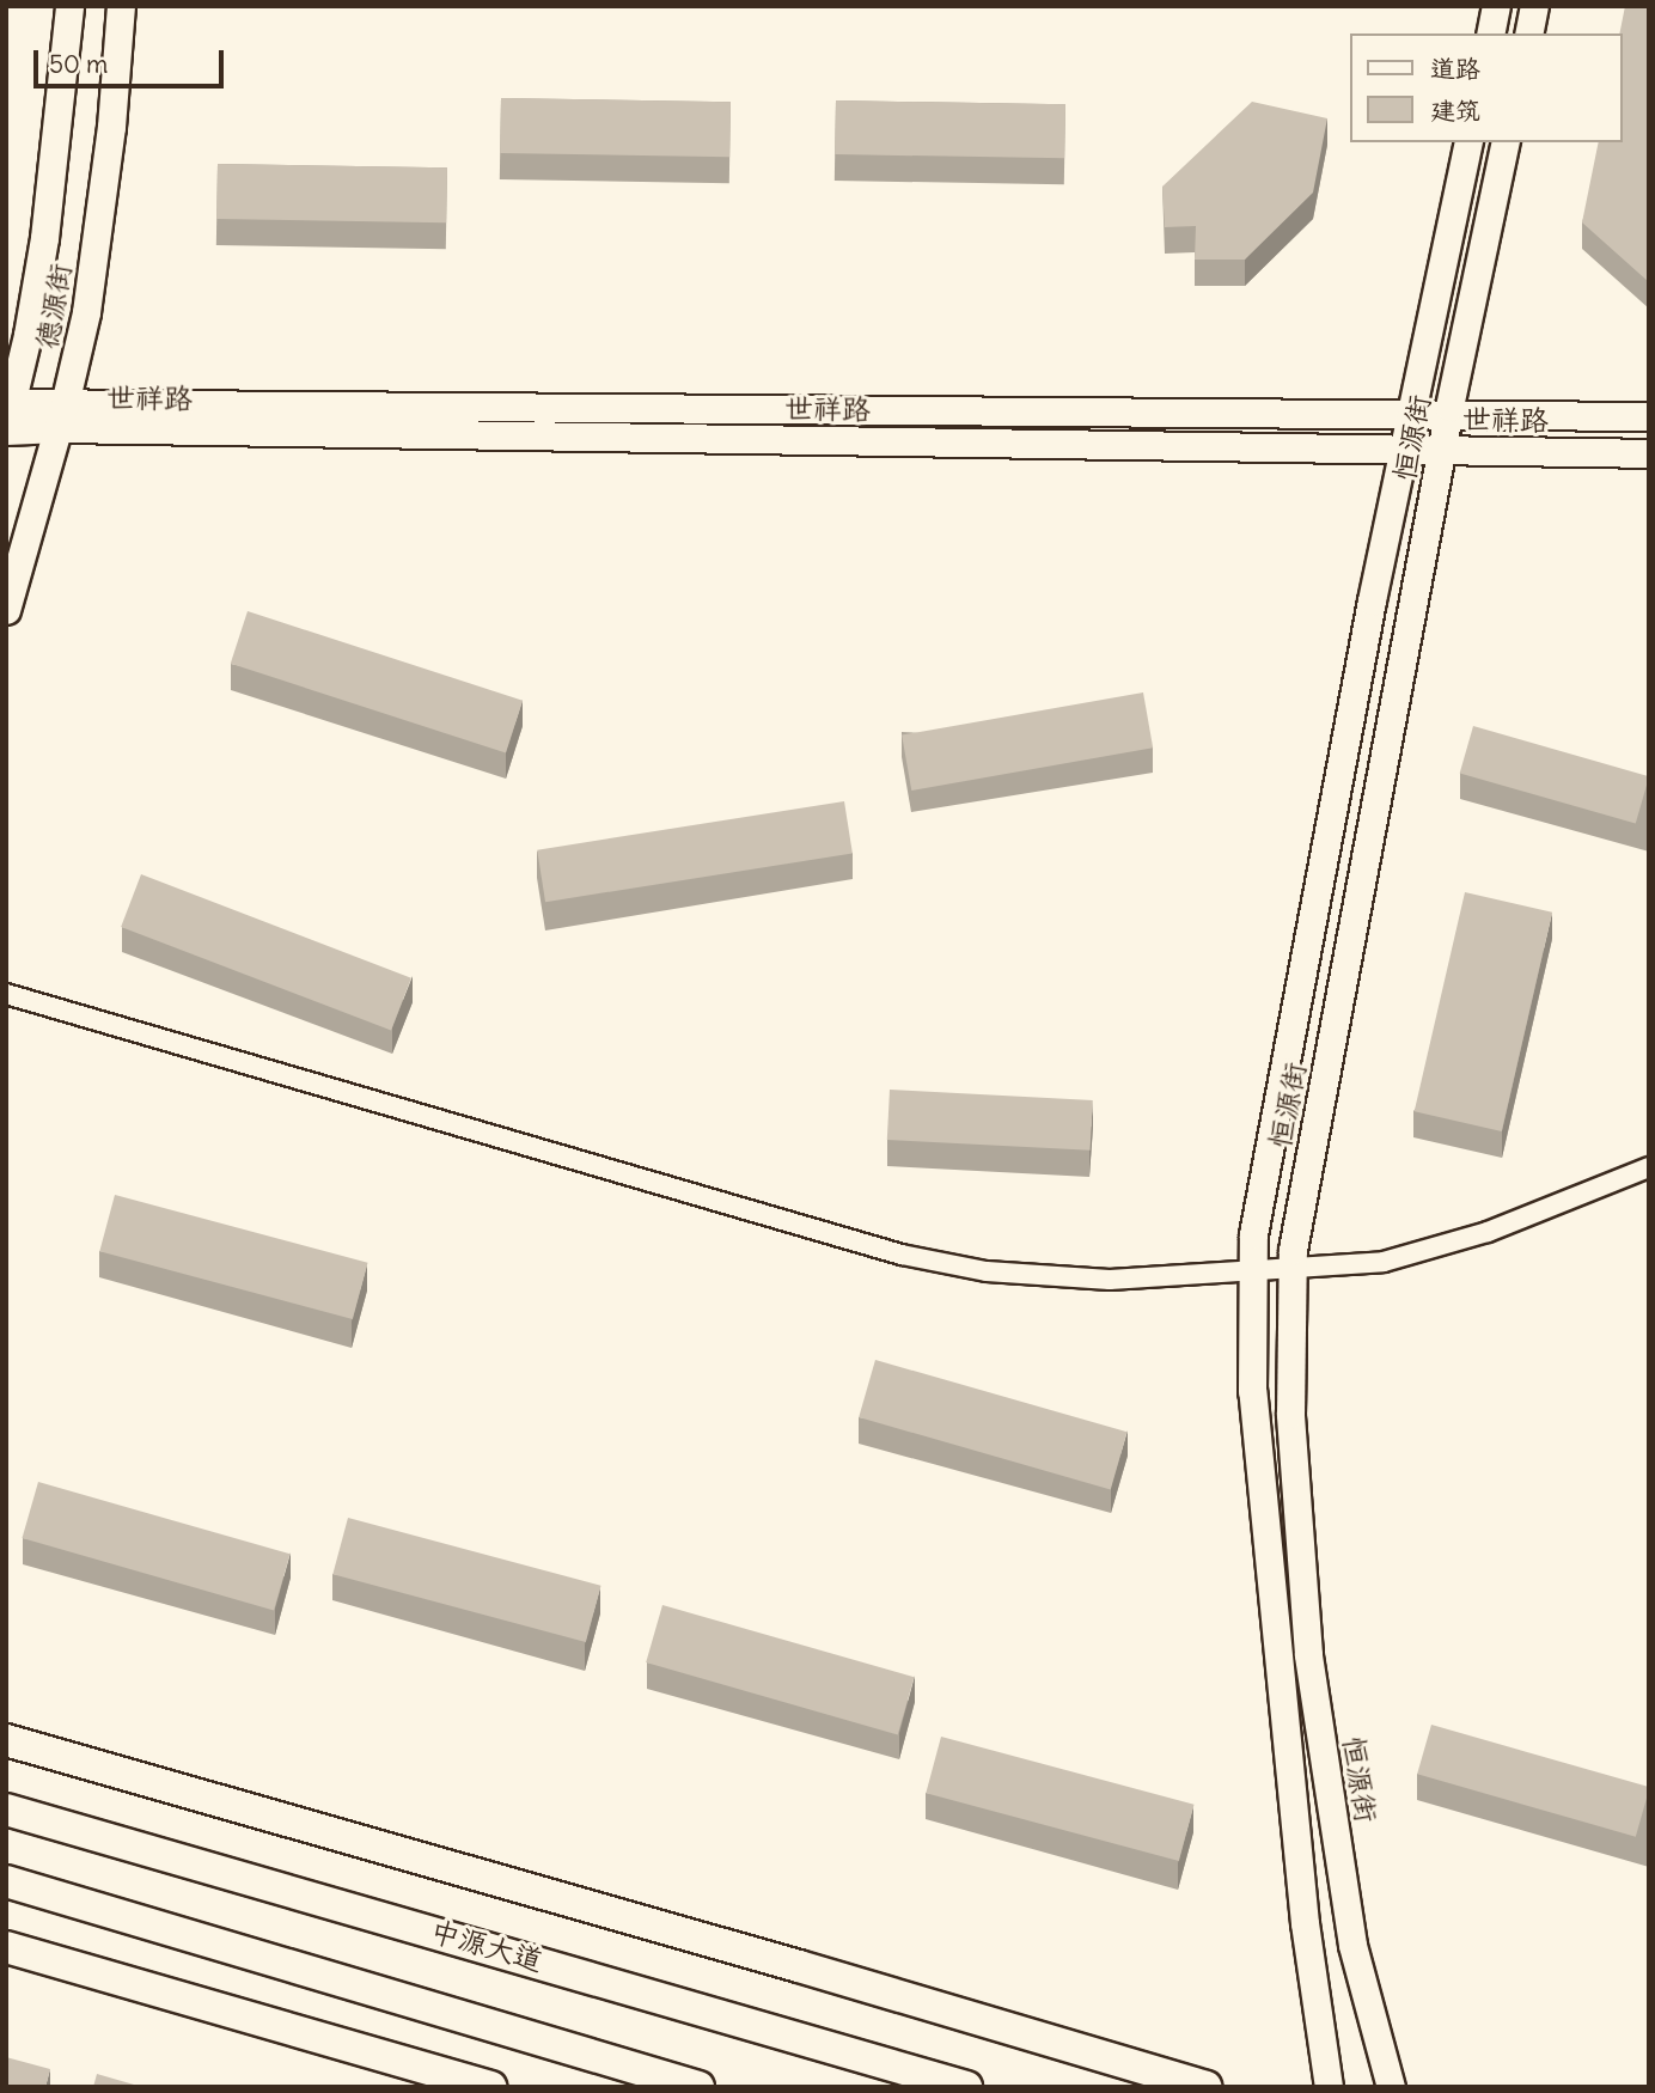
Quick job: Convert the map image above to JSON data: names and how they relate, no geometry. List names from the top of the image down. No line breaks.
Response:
{"streets":{"main road":["德源街","世祥路","恒源街","中源大道"]},"crossings":[["德源街","世祥路"],["世祥路","恒源街"]],"legend":["道路","建筑"],"scale_bar":"50 m"}
